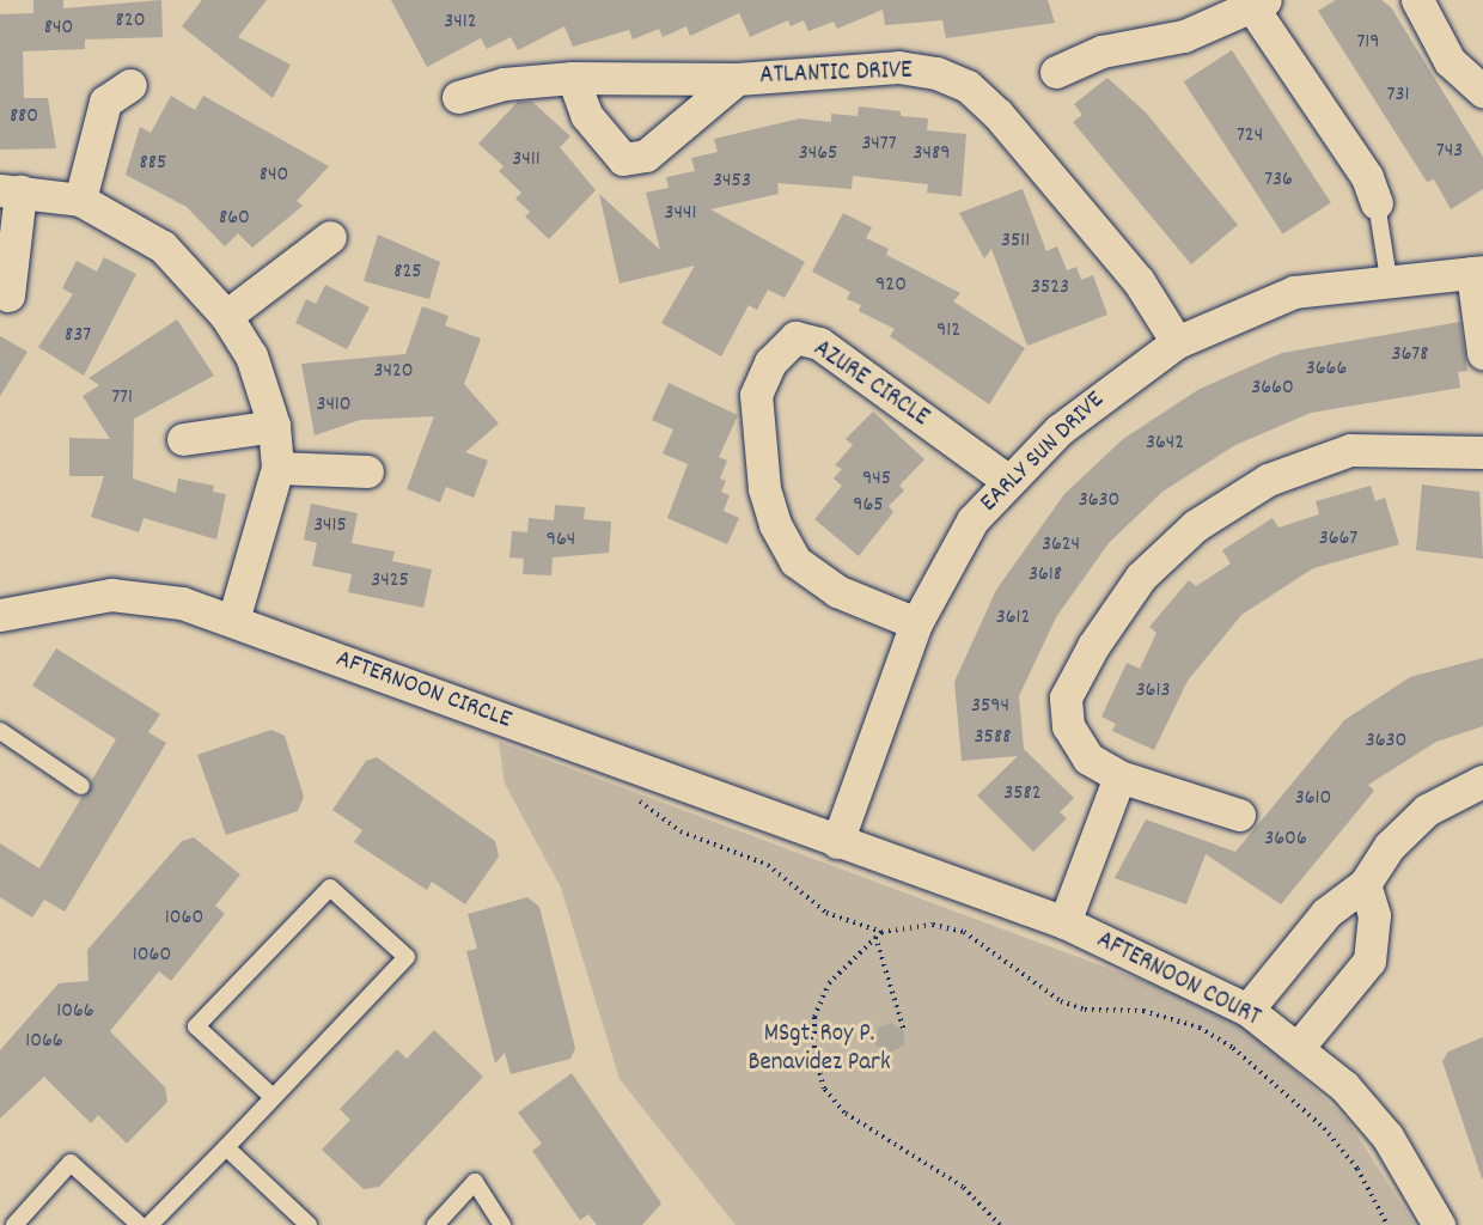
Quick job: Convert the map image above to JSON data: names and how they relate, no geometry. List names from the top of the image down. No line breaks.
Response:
{"streets":{"street":["ATLANTIC DRIVE","AZURE CIRCLE","EARLY SUN DRIVE","AFTERNOON CIRCLE","AFTERNOON COURT"]},"crossings":[["ATLANTIC DRIVE","EARLY SUN DRIVE"],["AZURE CIRCLE","EARLY SUN DRIVE"],["EARLY SUN DRIVE","AFTERNOON CIRCLE"],["EARLY SUN DRIVE","AFTERNOON COURT"],["AFTERNOON CIRCLE","AFTERNOON COURT"]],"parks":["MSgt. Roy P. Benavidez Park"],"house_numbers":["820","3412","840","719","731","880","724","3477","743","3465","3489","3411","885","840","736","3453","3441","860","3511","825","920","3523","912","837","3678","3666","3420","3660","771","3410","3642","945","3630","965","3415","3667","964","3624","3618","3425","3612","3613","3594","3588","3630","3582","3610","3606","1060","1060","1066","1066"]}
